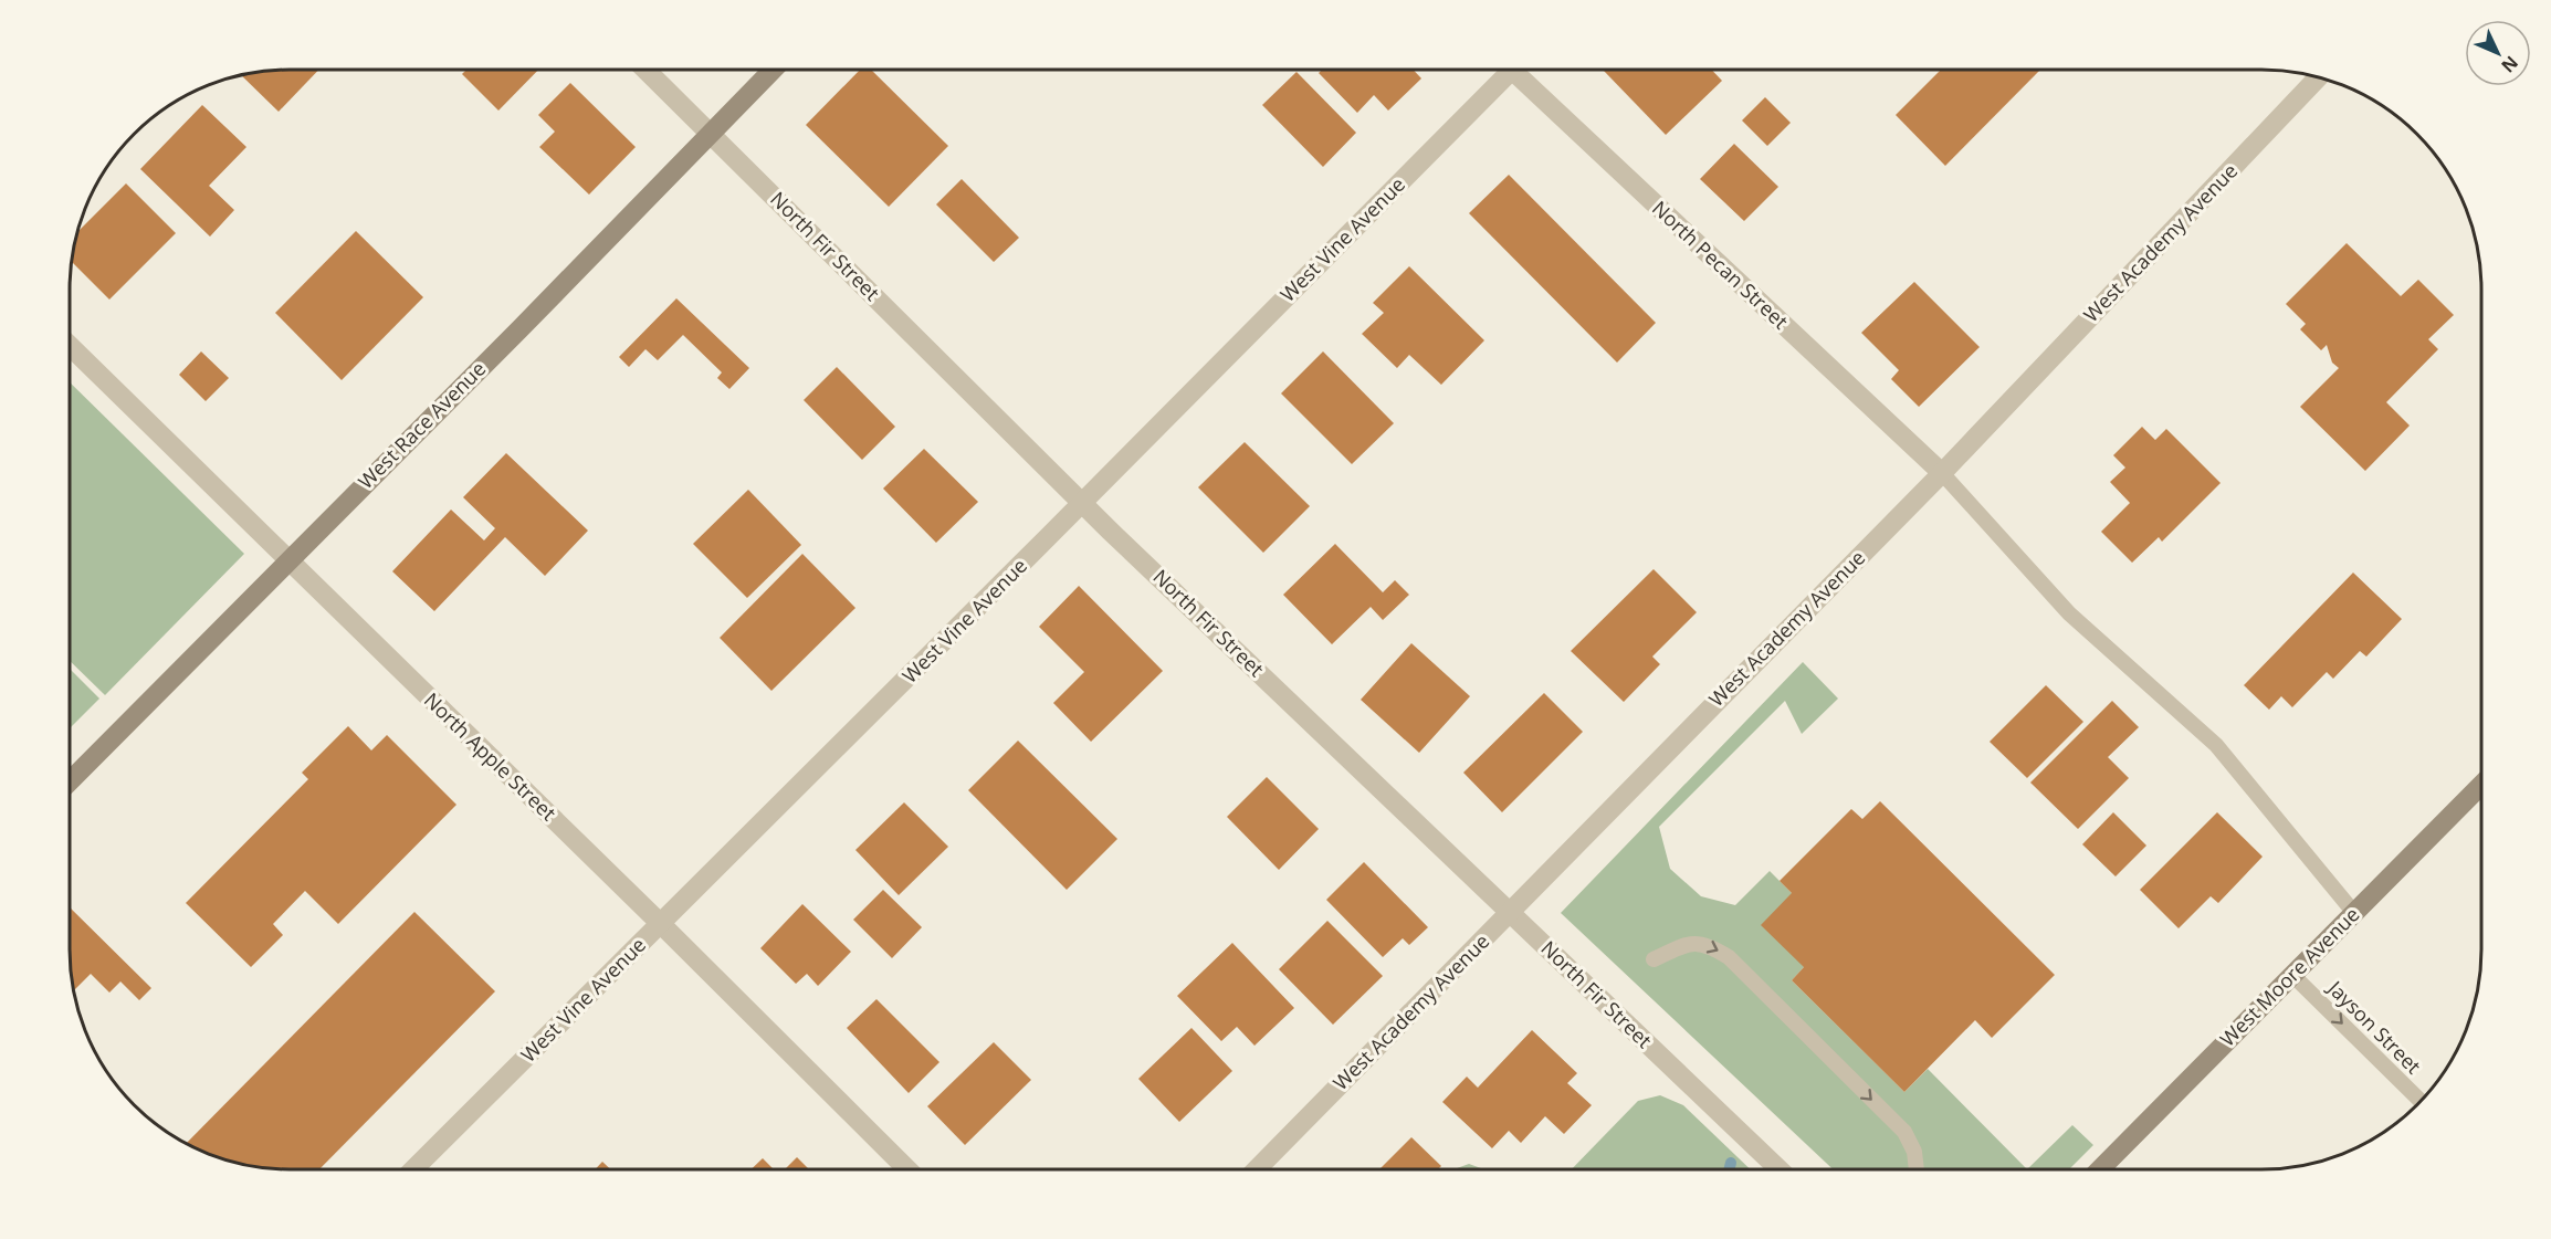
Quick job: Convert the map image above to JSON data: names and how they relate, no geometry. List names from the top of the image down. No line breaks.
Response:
{"streets":{"main road":["West Race Avenue","West Moore Avenue"],"street":["West Vine Avenue","West Academy Avenue","North Fir Street","North Pecan Street","North Apple Street"],"lane":["Jayson Street"]},"crossings":[["West Vine Avenue","North Fir Street"],["West Vine Avenue","North Apple Street"],["West Academy Avenue","North Fir Street"],["West Academy Avenue","North Pecan Street"],["North Fir Street","West Race Avenue"],["West Race Avenue","North Apple Street"],["West Moore Avenue","Jayson Street"]],"one_way":["Jayson Street"],"north":"bottom right"}
